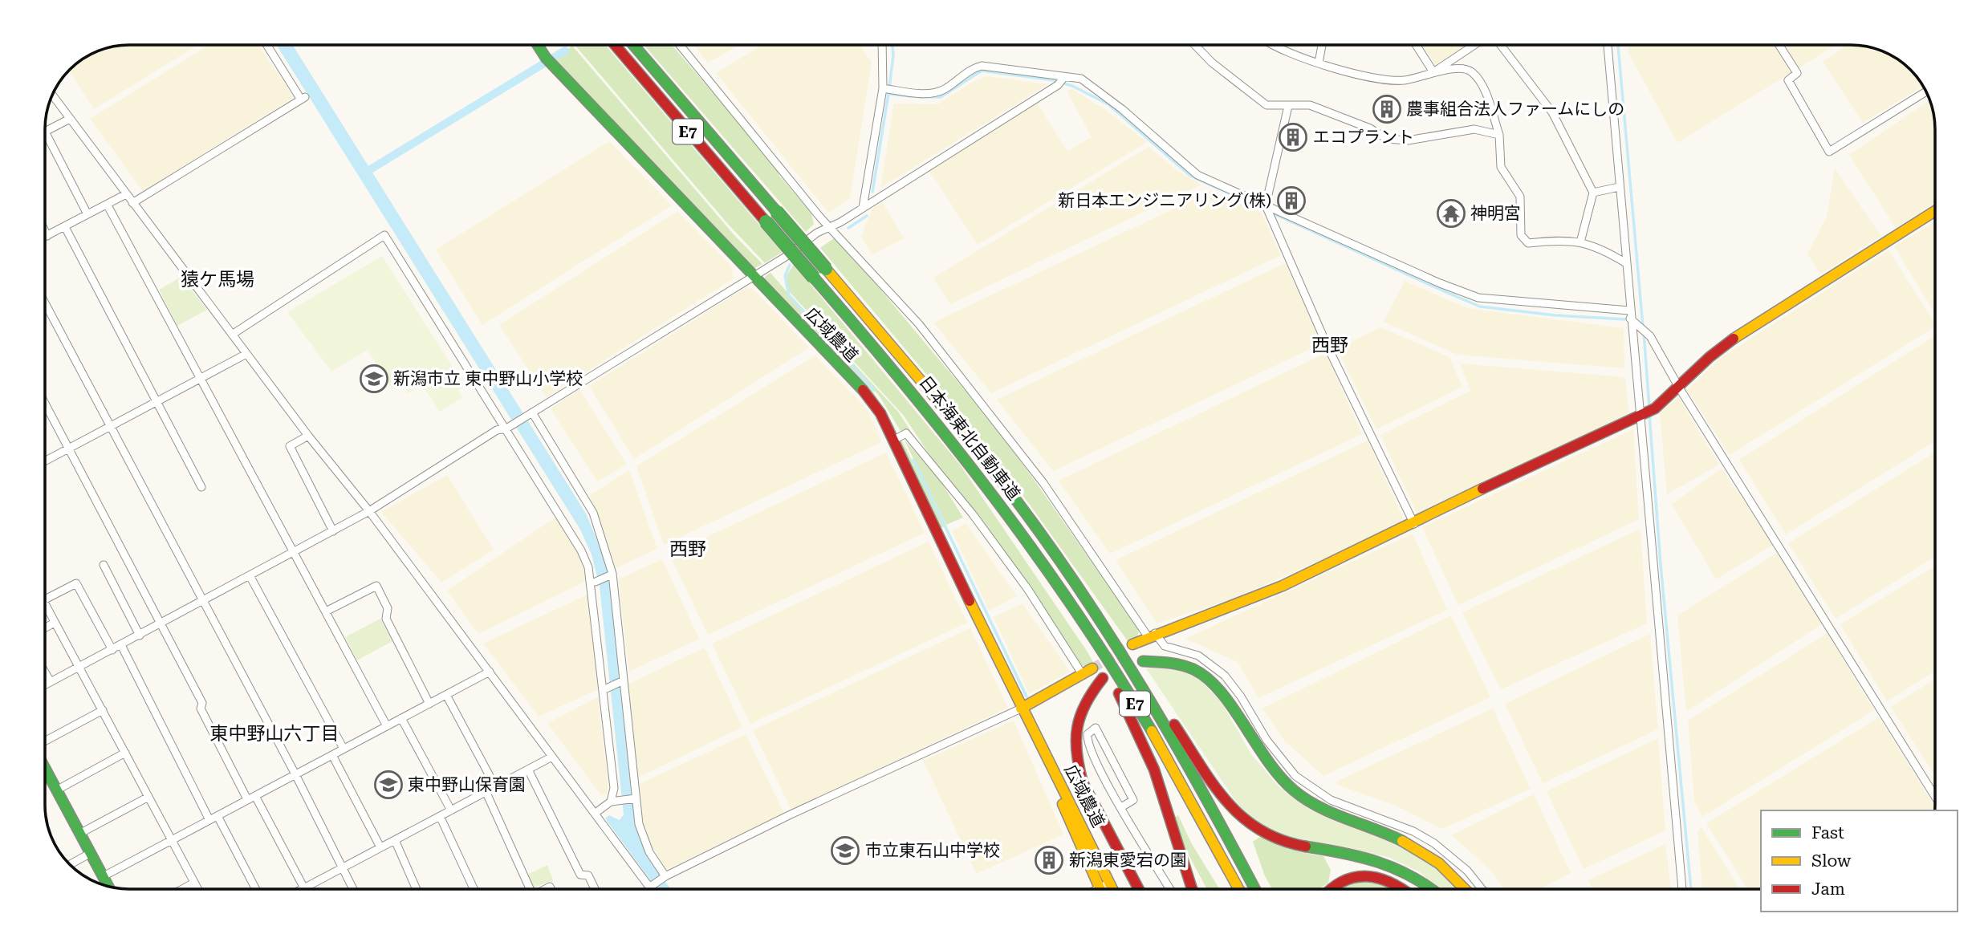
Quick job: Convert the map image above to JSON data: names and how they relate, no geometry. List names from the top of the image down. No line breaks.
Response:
{"streets":{"main road":["E7","広域農道","日本海東北自動車道"]},"districts":["猿ケ馬場","西野","西野","東中野山六丁目"],"places":{"building":["農事組合法人ファームにしの","エコプラント","新日本エンジニアリング(株)","新潟東愛宕の園"],"temple":["神明宮"],"school or university":["新潟市立 東中野山小学校","東中野山保育園","市立東石山中学校"]},"legend":["Fast","Slow","Jam"]}
